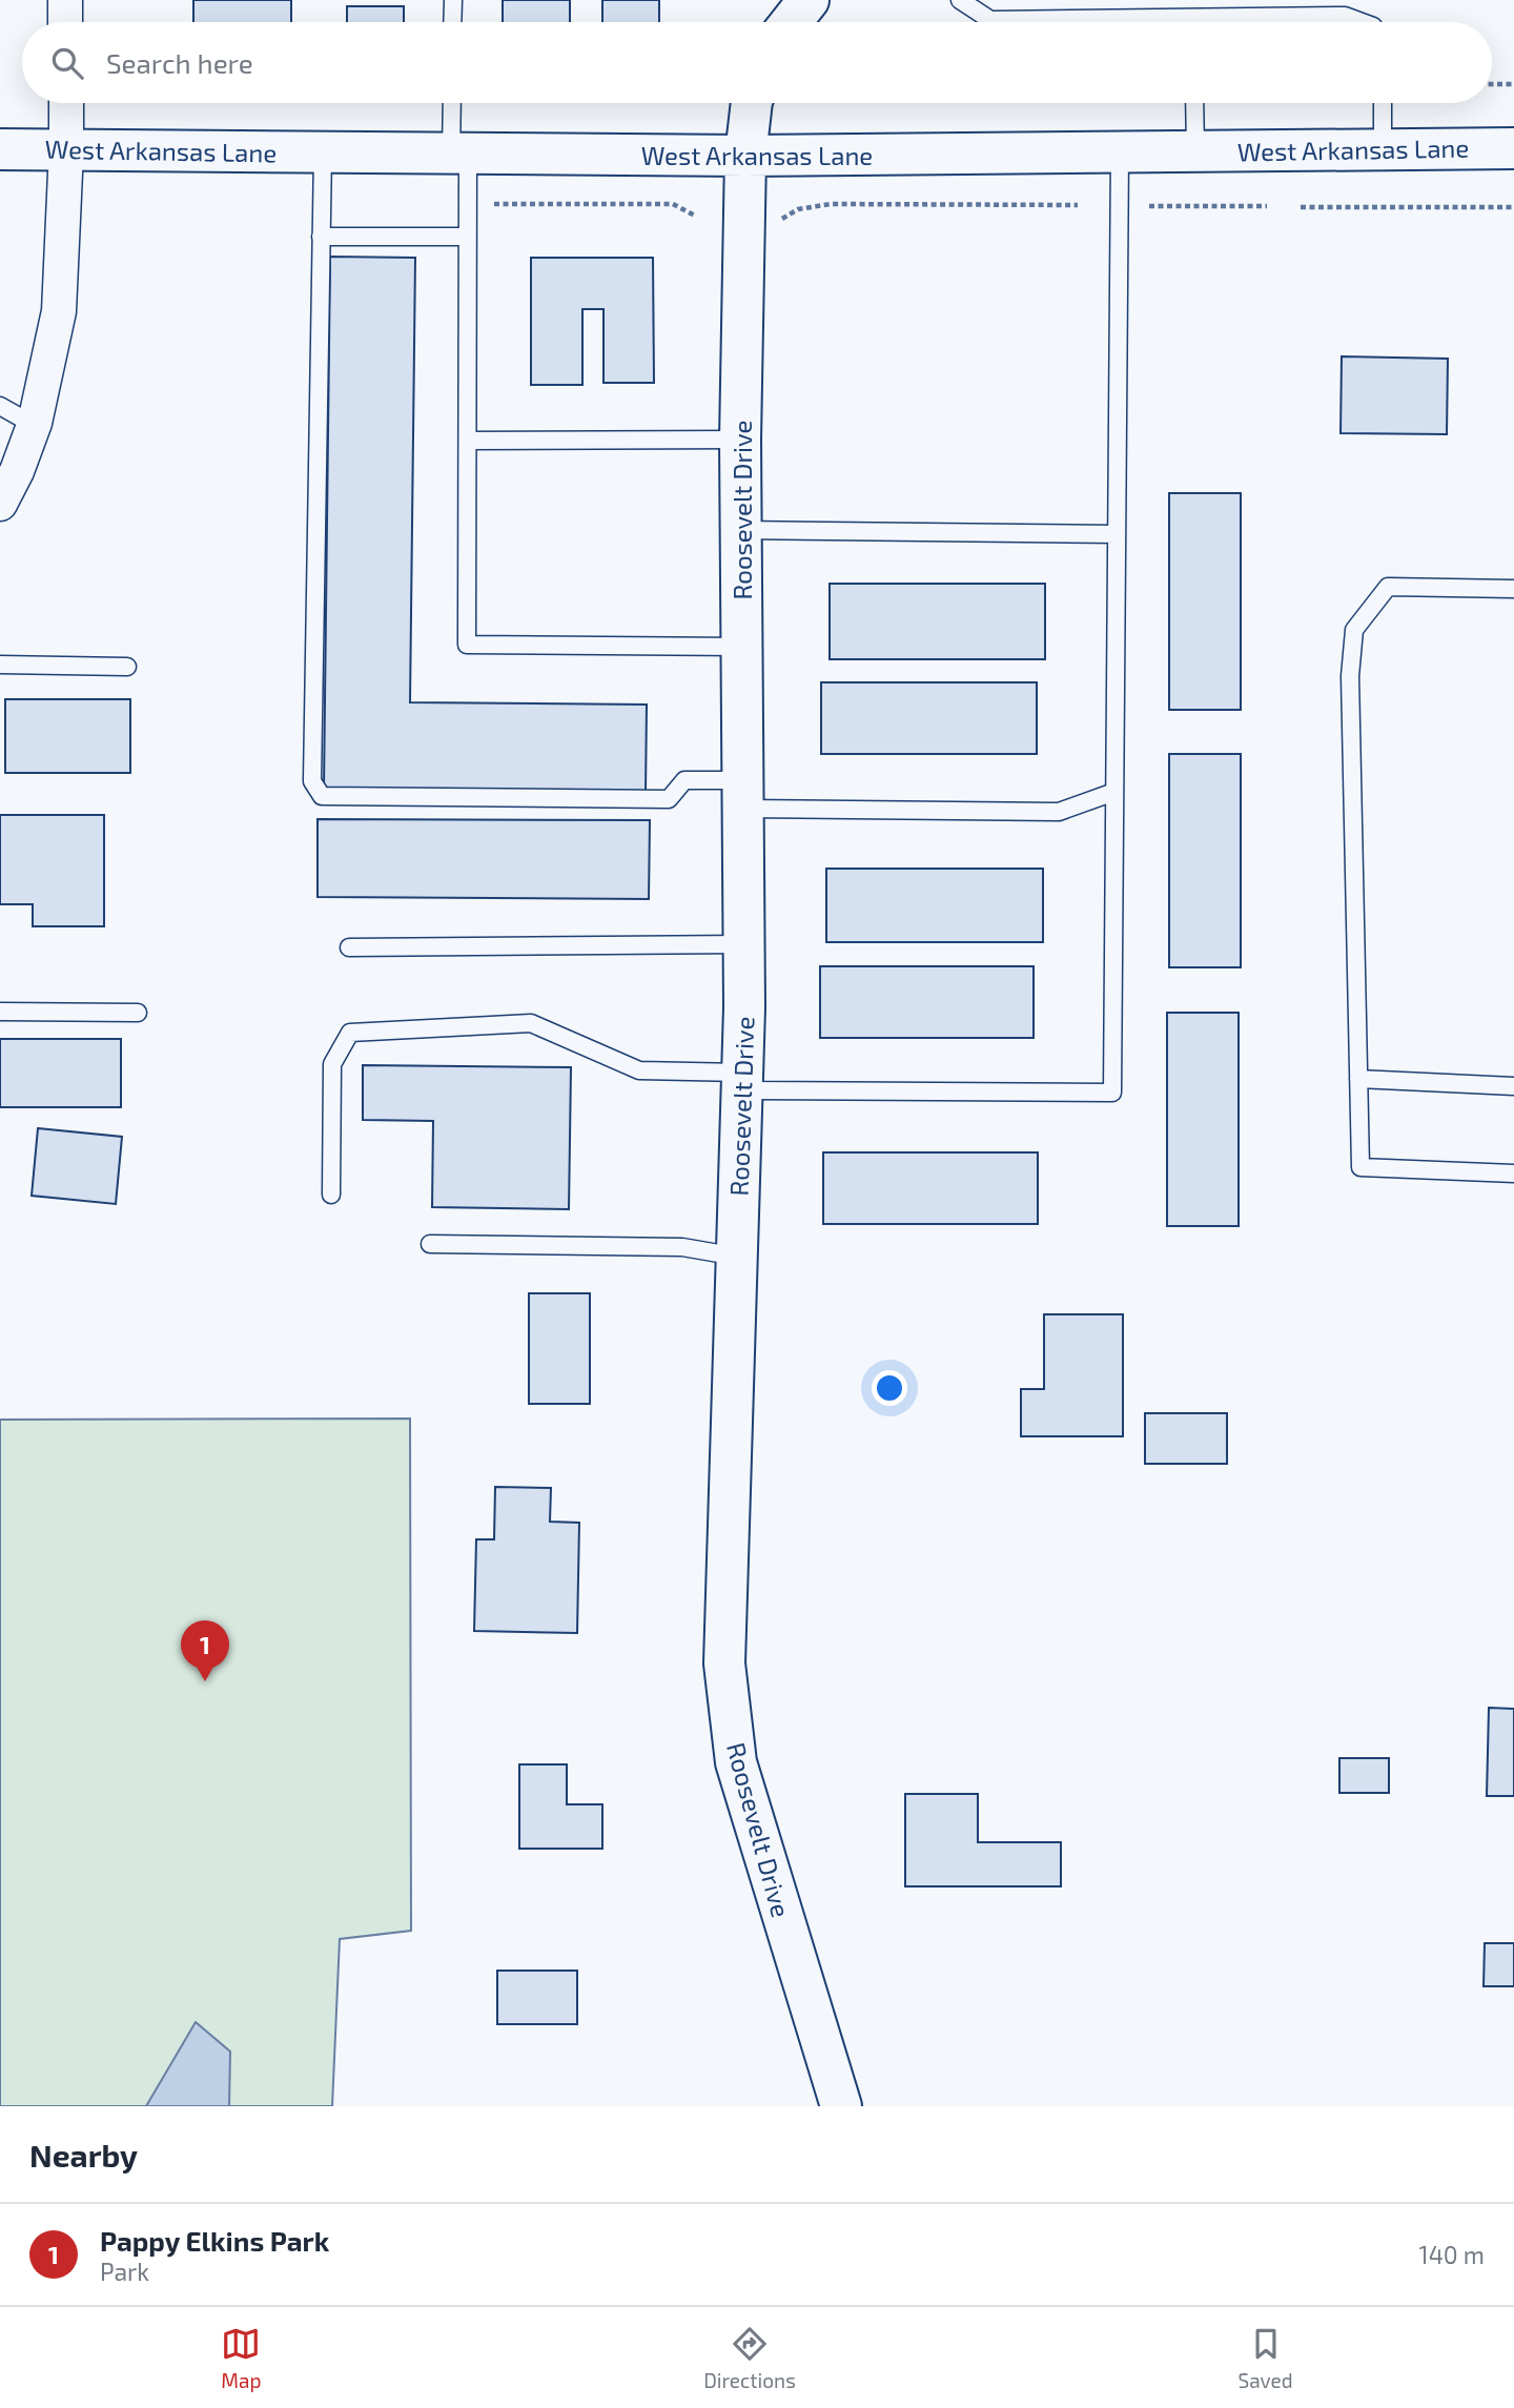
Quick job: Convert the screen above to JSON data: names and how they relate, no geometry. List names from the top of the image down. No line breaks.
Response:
{"streets":{"street":["West Arkansas Lane","Roosevelt Drive"]},"crossings":[["West Arkansas Lane","Roosevelt Drive"]],"page":{"search":"Search here","pins":"1","heading":"Nearby","list":[{"mark":"1","name":"Pappy Elkins Park","note":"Park","value":"140 m"}],"nav":["Map","Directions","Saved"]}}
